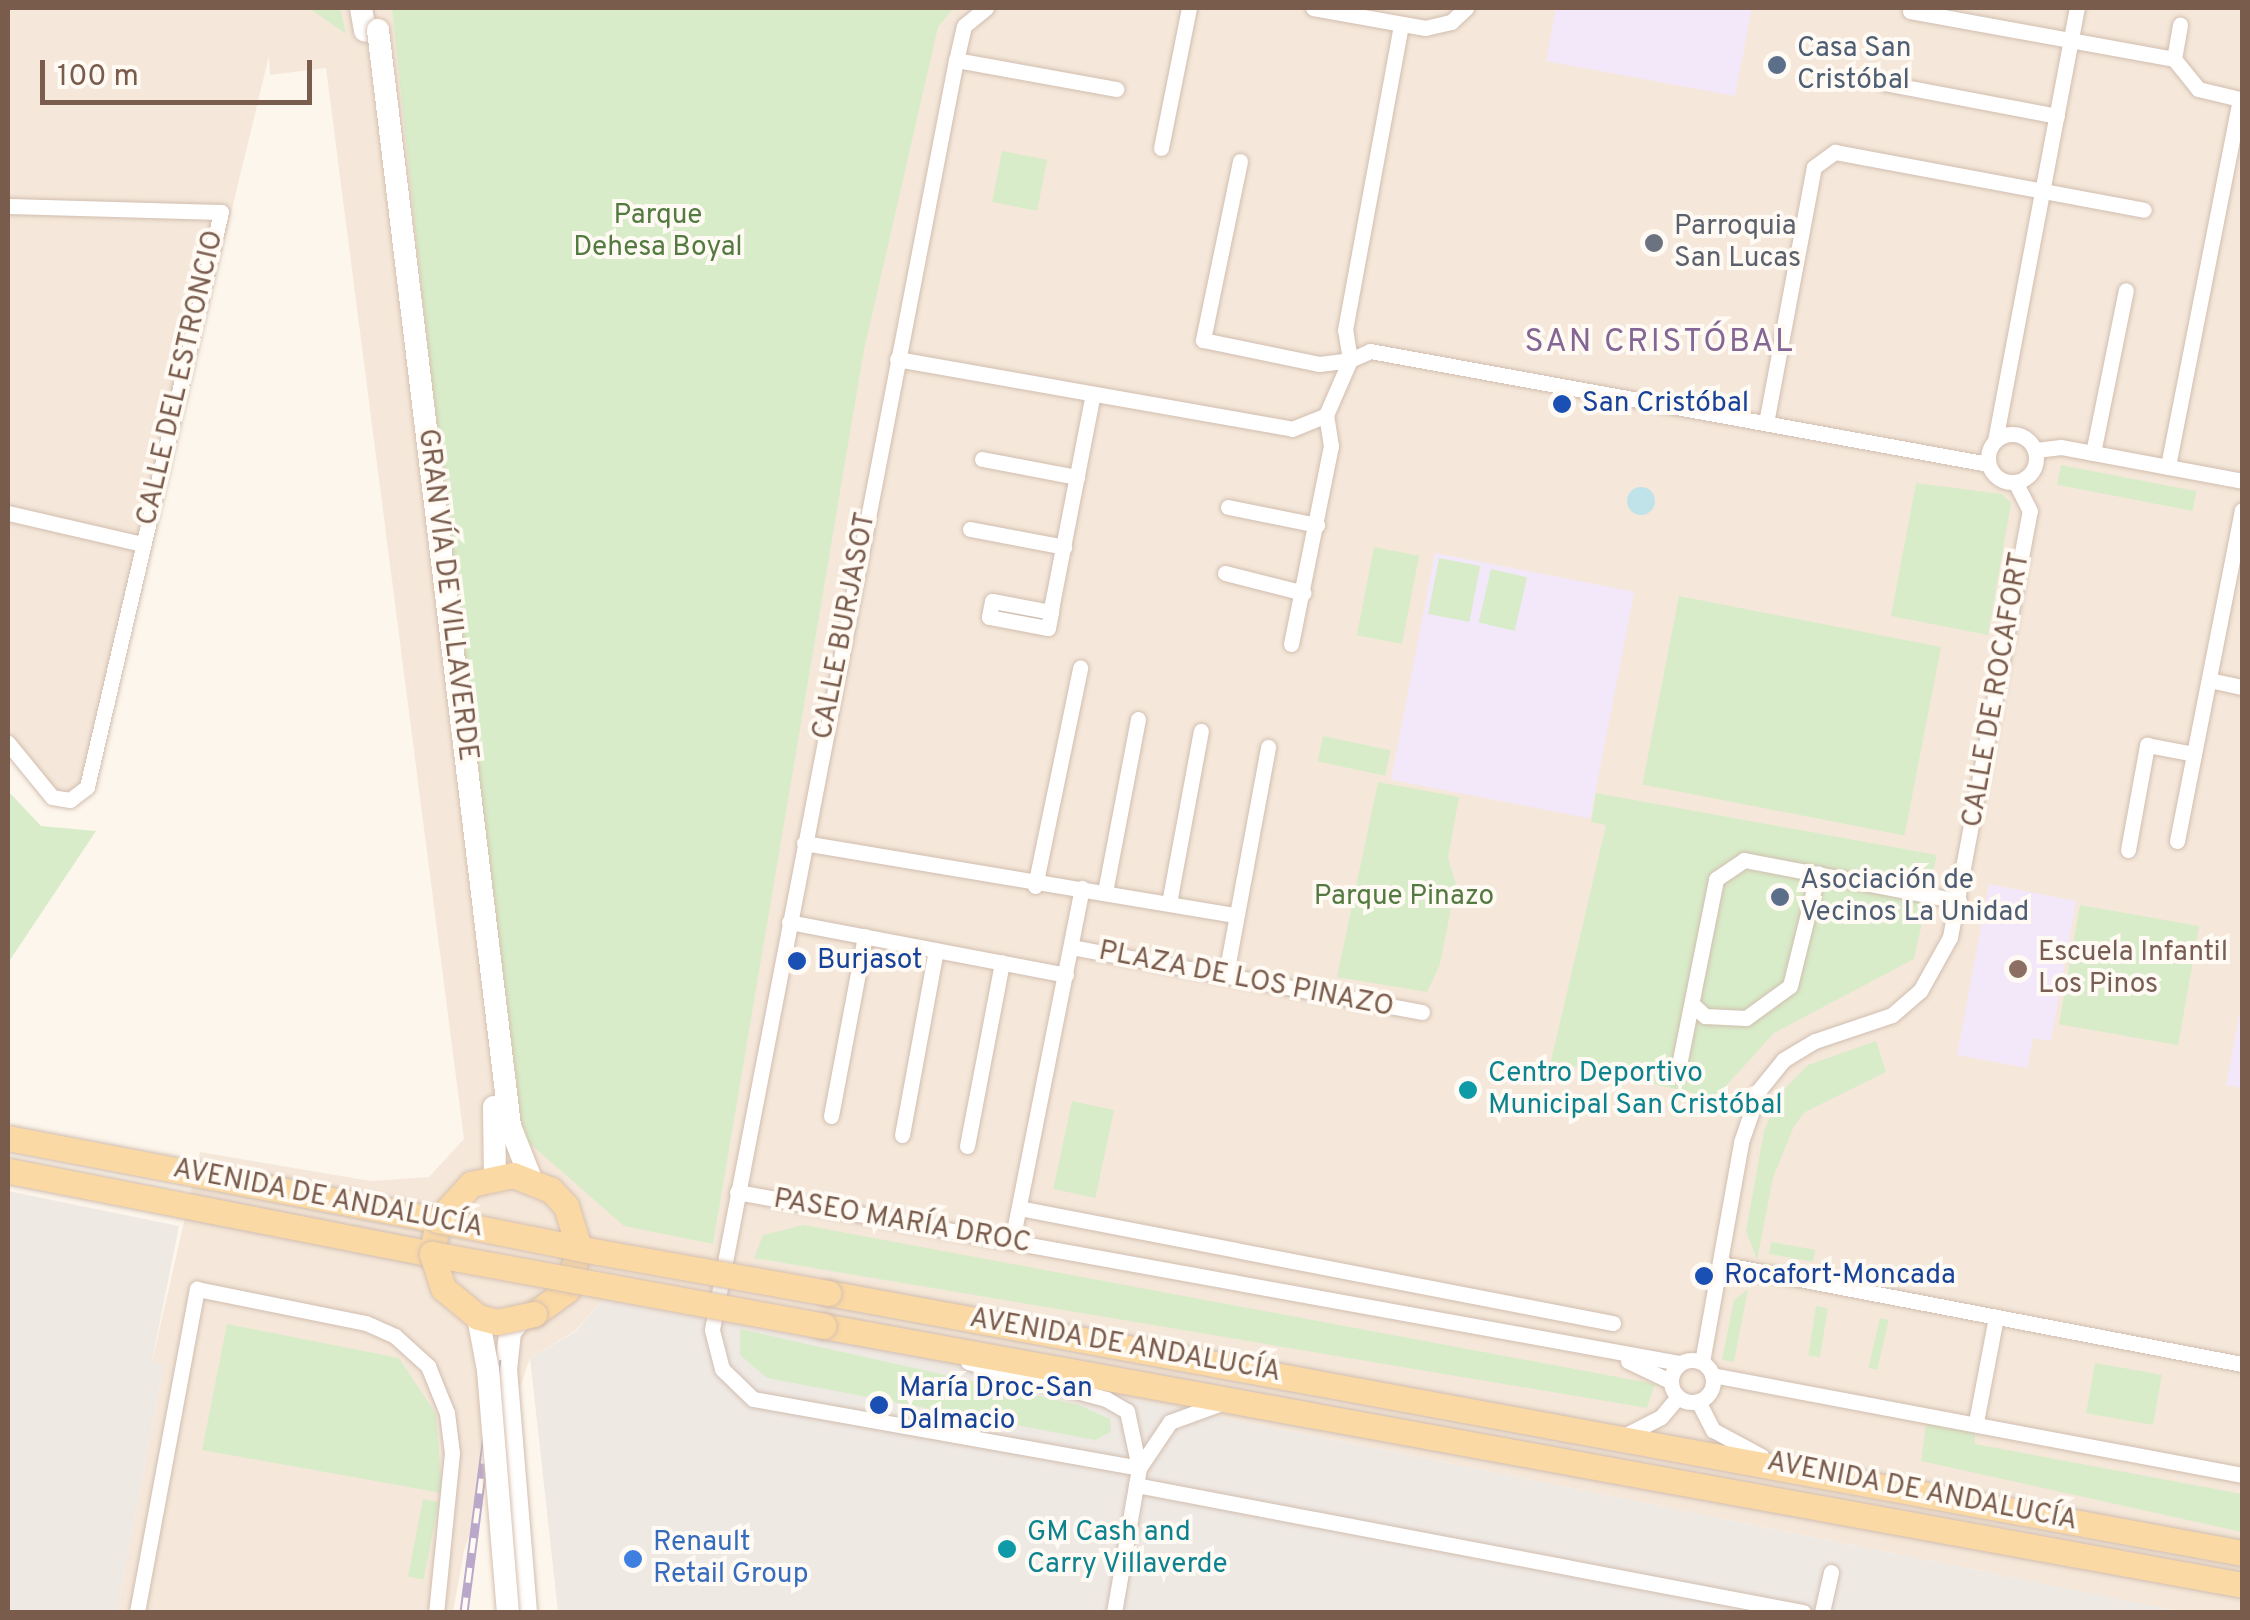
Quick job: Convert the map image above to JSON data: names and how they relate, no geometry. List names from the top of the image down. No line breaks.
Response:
{"streets":{"main road":["AVENIDA DE ANDALUCÍA"],"street":["CALLE DEL ESTRONCIO","GRAN VÍA DE VILLAVERDE","CALLE BURJASOT","CALLE DE ROCAFORT","PLAZA DE LOS PINAZO","PASEO MARÍA DROC"]},"crossings":[["CALLE BURJASOT","PASEO MARÍA DROC"],["CALLE DE ROCAFORT","PASEO MARÍA DROC"],["PLAZA DE LOS PINAZO","PASEO MARÍA DROC"]],"districts":["SAN CRISTÓBAL"],"parks":["Parque Dehesa Boyal","Parque Pinazo"],"places":["Casa San Cristóbal","Parroquia San Lucas","San Cristóbal","Asociación de Vecinos La Unidad","Burjasot","Escuela Infantil Los Pinos","Centro Deportivo Municipal San Cristóbal","Rocafort-Moncada","María Droc-San Dalmacio","GM Cash and Carry Villaverde","Renault Retail Group"],"scale_bar":"100 m"}
